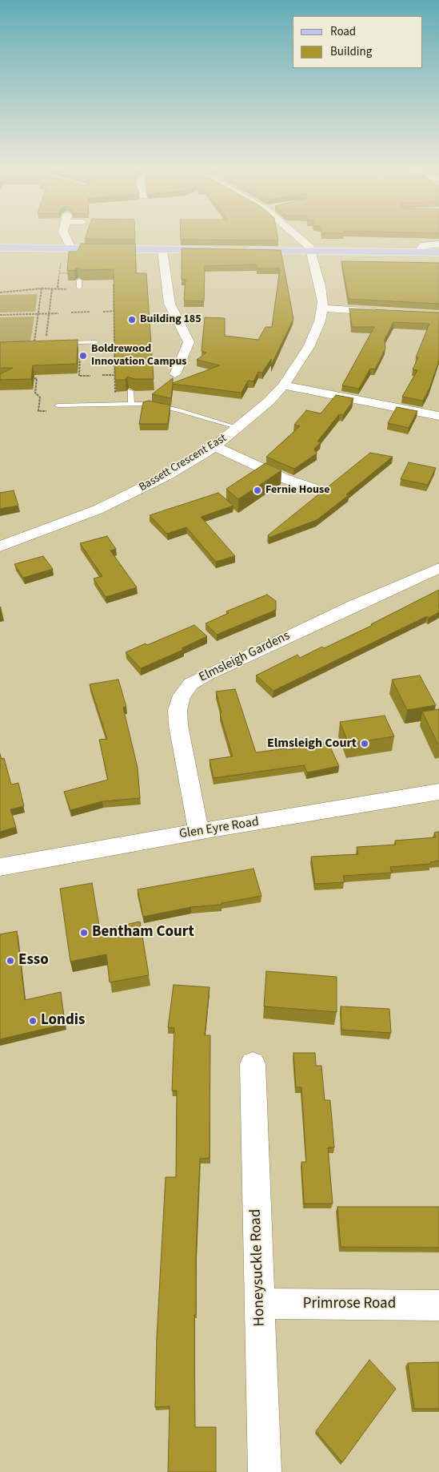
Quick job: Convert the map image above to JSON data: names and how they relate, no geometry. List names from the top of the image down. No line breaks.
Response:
{"streets":{"street":["Bassett Crescent East","Elmsleigh Gardens","Glen Eyre Road","Honeysuckle Road","Primrose Road"]},"crossings":[["Elmsleigh Gardens","Glen Eyre Road"],["Honeysuckle Road","Primrose Road"]],"places":["Building 185","Boldrewood Innovation Campus","Fernie House","Elmsleigh Court","Bentham Court","Esso","Londis"],"legend":["Road","Building"]}
